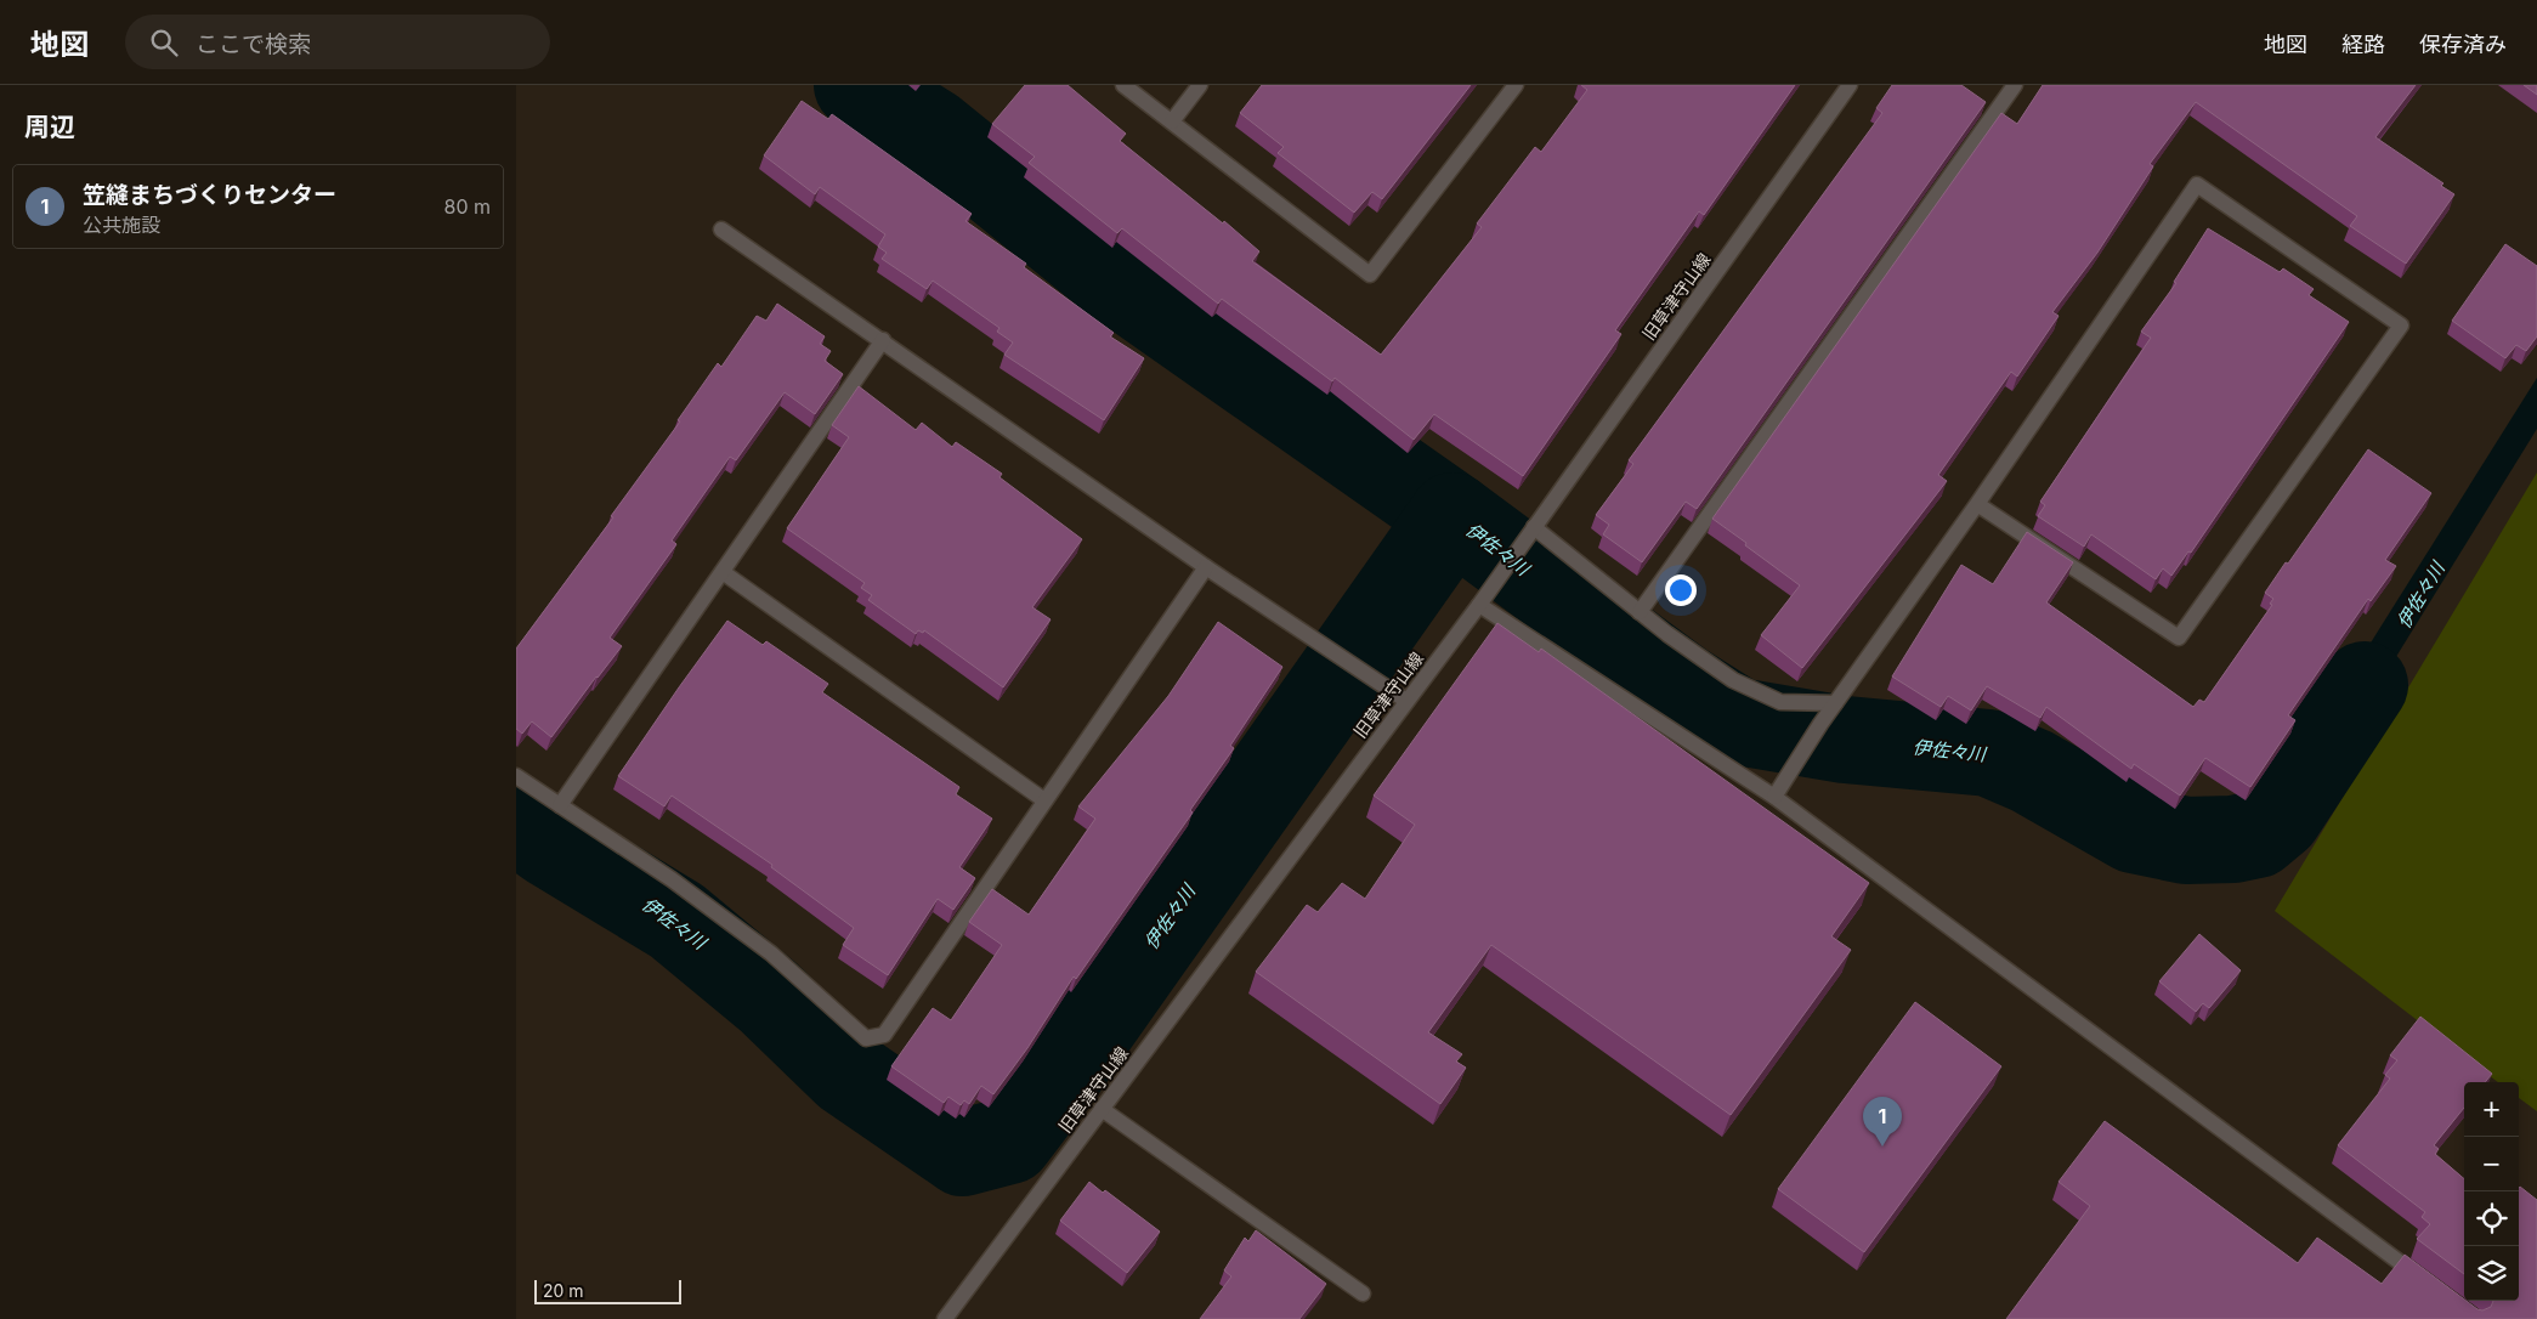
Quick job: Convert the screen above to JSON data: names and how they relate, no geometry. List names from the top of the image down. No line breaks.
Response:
{"streets":{"street":["旧草津守山線"]},"water":["伊佐々川"],"scale_bar":"20 m","page":{"header":"地図","search":"ここで検索","nav":["地図","経路","保存済み"],"heading":"周辺","list":[{"mark":"1","name":"笠縫まちづくりセンター","note":"公共施設","value":"80 m"}],"map_buttons":["+","−"],"pins":"1","scale":"20 m"}}
